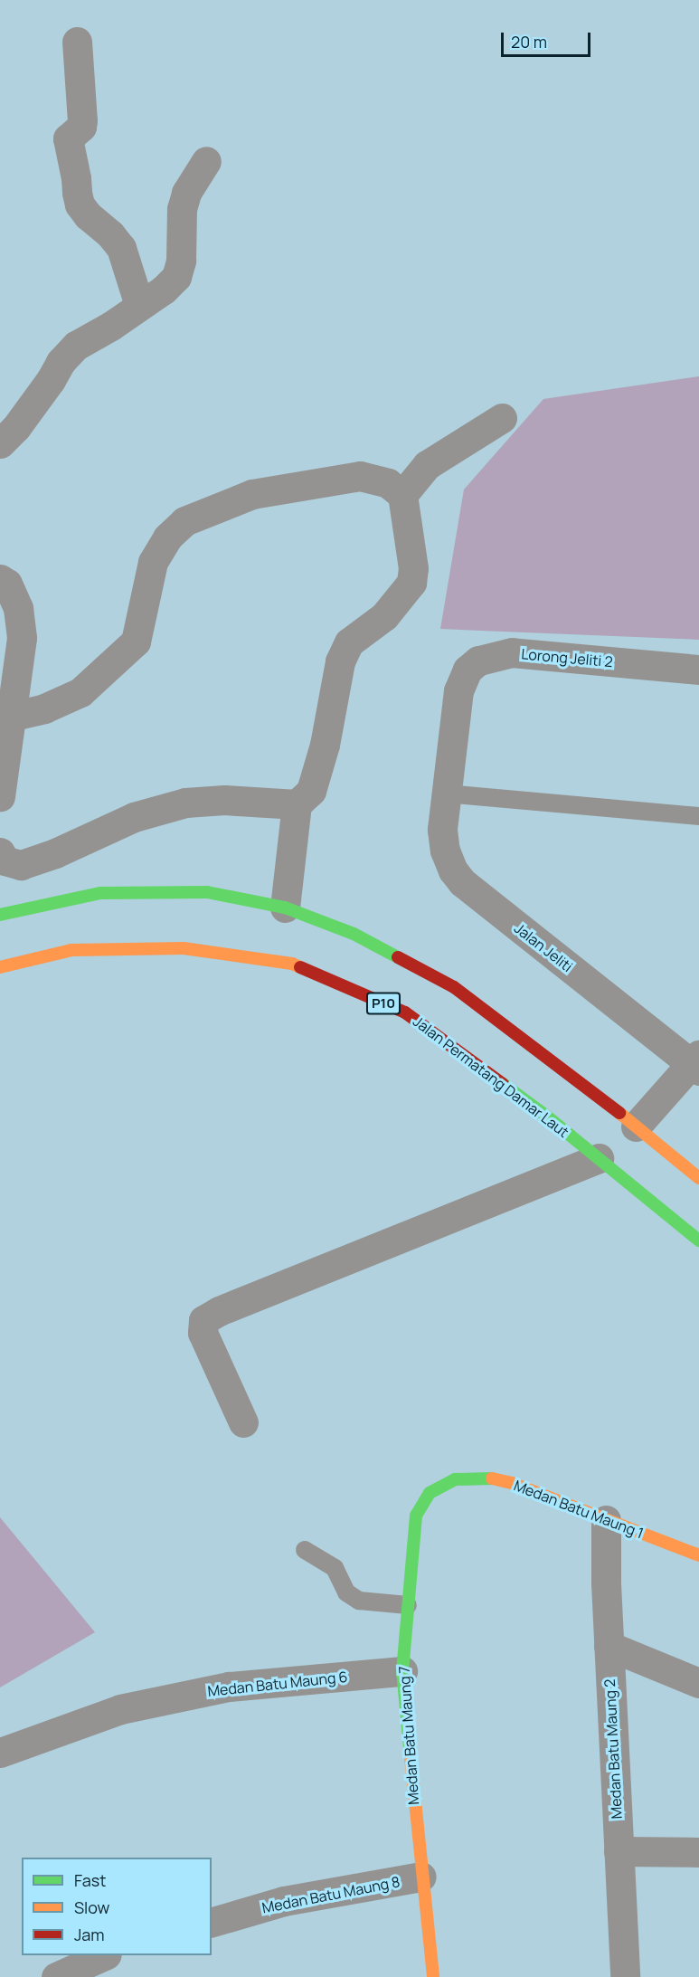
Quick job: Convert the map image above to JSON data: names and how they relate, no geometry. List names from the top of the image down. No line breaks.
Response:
{"streets":{"main road":["P10","Jalan Permatang Damar Laut","Medan Batu Maung 1","Medan Batu Maung 7"],"street":["Lorong Jeliti 2","Jalan Jeliti","Medan Batu Maung 6","Medan Batu Maung 2","Medan Batu Maung 8"]},"crossings":[["Lorong Jeliti 2","Jalan Jeliti"],["Medan Batu Maung 1","Medan Batu Maung 7"],["Medan Batu Maung 1","Medan Batu Maung 2"],["Medan Batu Maung 6","Medan Batu Maung 7"],["Medan Batu Maung 7","Medan Batu Maung 8"]],"legend":["Fast","Slow","Jam"],"scale_bar":"20 m"}
